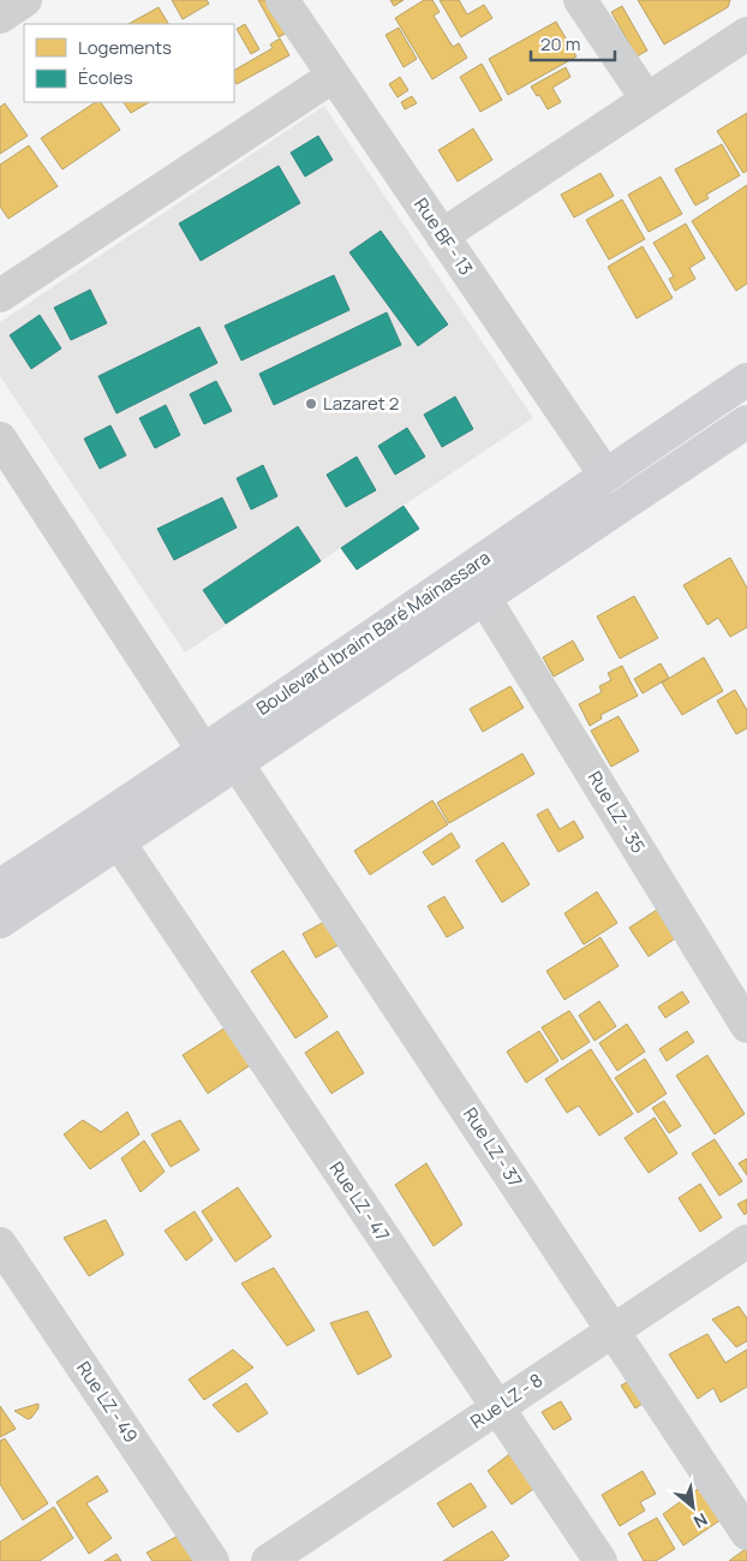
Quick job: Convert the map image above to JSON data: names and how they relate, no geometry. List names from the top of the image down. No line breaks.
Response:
{"streets":{"main road":["Boulevard Ibraim Baré Maïnassara"],"street":["Rue BF - 13","Rue LZ - 35","Rue LZ - 37","Rue LZ - 47","Rue LZ - 8","Rue LZ - 49"]},"crossings":[["Rue BF - 13","Boulevard Ibraim Baré Maïnassara"],["Boulevard Ibraim Baré Maïnassara","Rue LZ - 35"],["Boulevard Ibraim Baré Maïnassara","Rue LZ - 37"],["Boulevard Ibraim Baré Maïnassara","Rue LZ - 47"],["Rue LZ - 37","Rue LZ - 8"],["Rue LZ - 47","Rue LZ - 8"]],"places":["Lazaret 2"],"legend":["Logements","Écoles"],"scale_bar":"20 m","north":"bottom right"}
